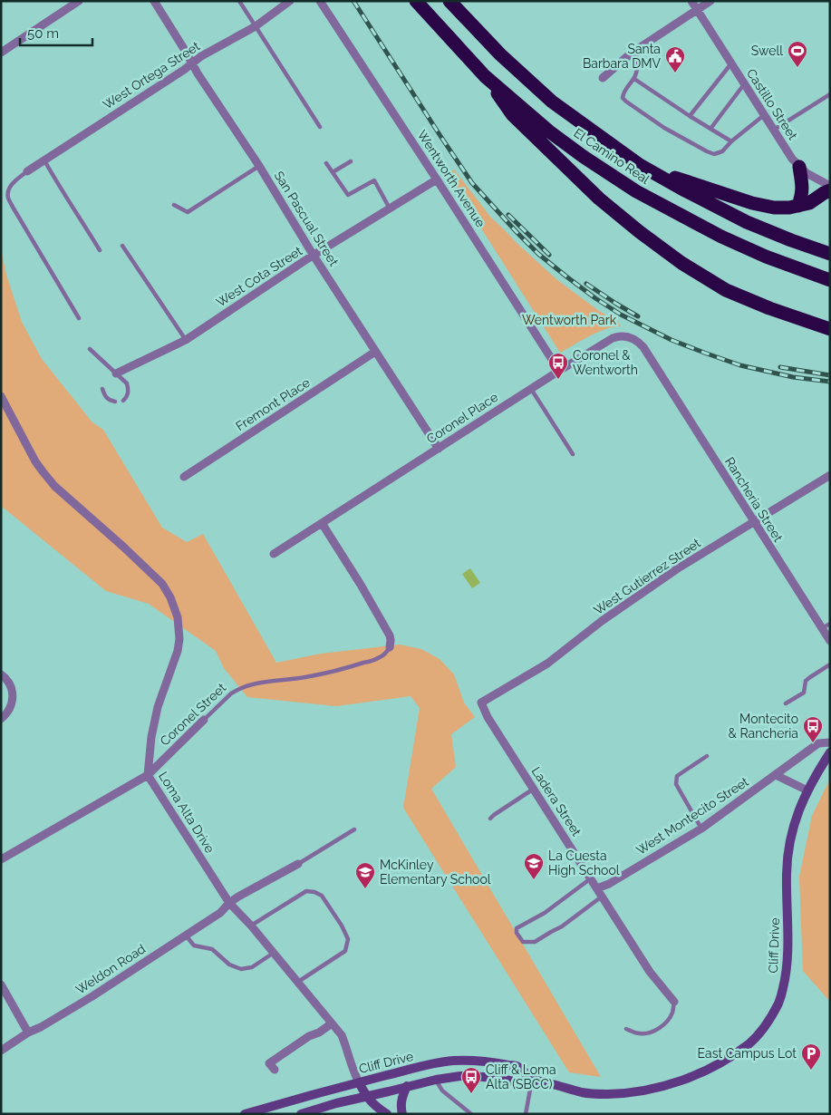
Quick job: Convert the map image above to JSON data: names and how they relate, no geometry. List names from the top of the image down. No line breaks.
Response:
{"streets":{"highway":["El Camino Real"],"main road":["Loma Alta Drive","Cliff Drive"],"street":["West Ortega Street","Castillo Street","Wentworth Avenue","San Pascual Street","West Cota Street","Fremont Place","Coronel Place","Rancheria Street","West Gutierrez Street","Coronel Street","Ladera Street","West Montecito Street","Weldon Road"]},"crossings":[["West Ortega Street","San Pascual Street"],["Wentworth Avenue","West Cota Street"],["Wentworth Avenue","Coronel Place"],["San Pascual Street","West Cota Street"],["San Pascual Street","Fremont Place"],["San Pascual Street","Coronel Place"],["Coronel Place","Rancheria Street"],["Coronel Place","Coronel Street"],["Rancheria Street","West Gutierrez Street"],["West Gutierrez Street","Ladera Street"],["Coronel Street","Loma Alta Drive"],["Ladera Street","West Montecito Street"],["Loma Alta Drive","Cliff Drive"],["Loma Alta Drive","Weldon Road"]],"parks":["Wentworth Park"],"places":{"sports":["Swell"],"public building":["Santa Barbara DMV"],"bus stop":["Coronel & Wentworth","Montecito & Rancheria","Cliff & Loma Alta (SBCC)"],"school or university":["La Cuesta High School","McKinley Elementary School"],"parking":["East Campus Lot"]},"scale_bar":"50 m"}
